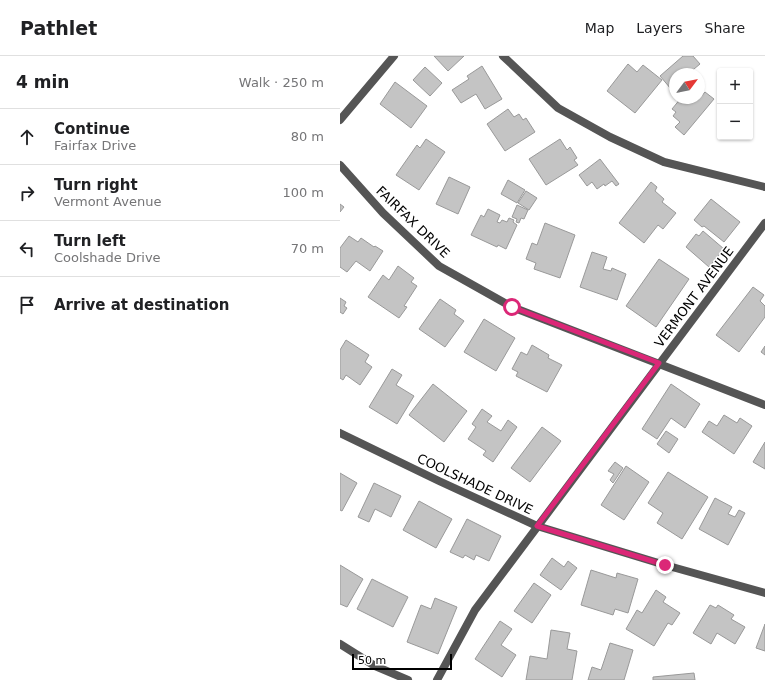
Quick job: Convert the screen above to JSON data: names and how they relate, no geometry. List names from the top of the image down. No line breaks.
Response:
{"streets":{"street":["FAIRFAX DRIVE","VERMONT AVENUE","COOLSHADE DRIVE"]},"crossings":[["FAIRFAX DRIVE","VERMONT AVENUE"],["VERMONT AVENUE","COOLSHADE DRIVE"]],"scale_bar":"50 m","north":"top right","page":{"header":"Pathlet","nav":["Map","Layers","Share"],"heading":["4 min","Walk · 250 m"],"map_buttons":["+","−"],"list":[["Continue","Fairfax Drive","80 m"],["Turn right","Vermont Avenue","100 m"],["Turn left","Coolshade Drive","70 m"],"Arrive at destination"],"scale":"50 m"}}
